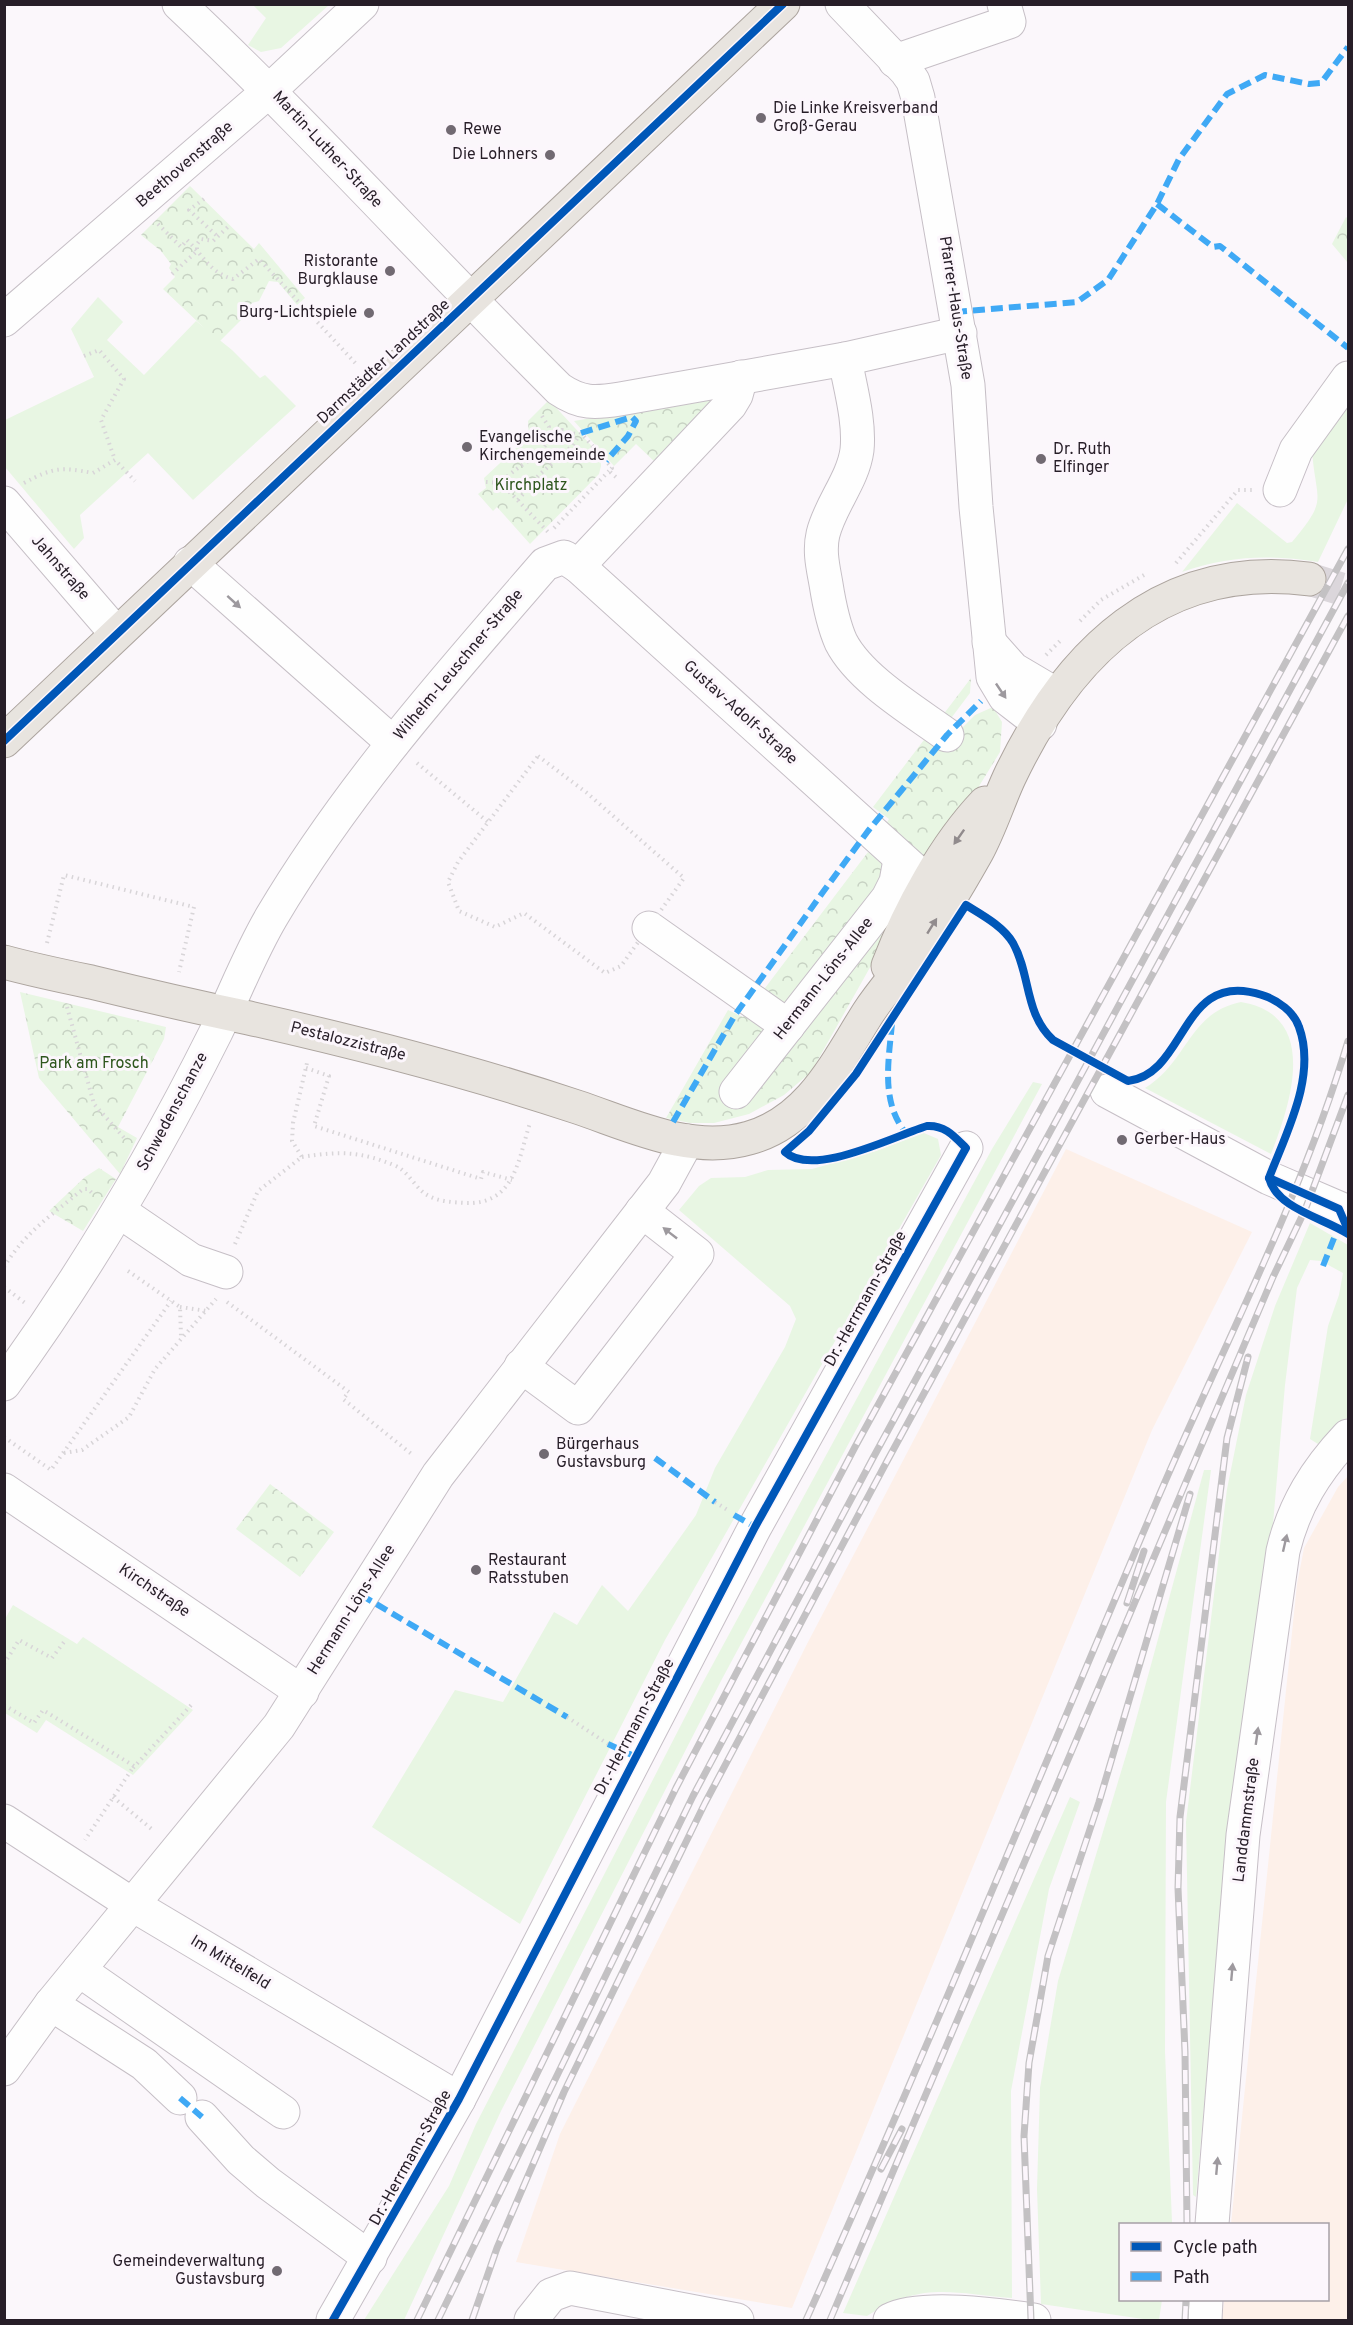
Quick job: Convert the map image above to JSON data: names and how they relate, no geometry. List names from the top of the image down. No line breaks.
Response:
{"streets":{"main road":["Darmstädter Landstraße","Pestalozzistraße"],"street":["Martin-Luther-Straße","Beethovenstraße","Pfarrer-Haus-Straße","Jahnstraße","Wilhelm-Leuschner-Straße","Gustav-Adolf-Straße","Hermann-Löns-Allee","Schwedenschanze","Dr.-Herrmann-Straße","Kirchstraße","Landdammstraße","Im Mittelfeld"]},"crossings":[["Martin-Luther-Straße","Beethovenstraße"],["Martin-Luther-Straße","Darmstädter Landstraße"],["Pfarrer-Haus-Straße","Pestalozzistraße"],["Darmstädter Landstraße","Jahnstraße"],["Wilhelm-Leuschner-Straße","Gustav-Adolf-Straße"],["Wilhelm-Leuschner-Straße","Pestalozzistraße"],["Wilhelm-Leuschner-Straße","Schwedenschanze"],["Gustav-Adolf-Straße","Hermann-Löns-Allee"],["Hermann-Löns-Allee","Pestalozzistraße"],["Hermann-Löns-Allee","Kirchstraße"],["Hermann-Löns-Allee","Im Mittelfeld"],["Pestalozzistraße","Schwedenschanze"],["Dr.-Herrmann-Straße","Im Mittelfeld"]],"one_way":["Landdammstraße"],"parks":["Kirchplatz","Park am Frosch"],"places":["Die Linke Kreisverband Groß-Gerau","Rewe","Die Lohners","Ristorante Burgklause","Burg-Lichtspiele","Evangelische Kirchengemeinde","Dr. Ruth Elfinger","Gerber-Haus","Bürgerhaus Gustavsburg","Restaurant Ratsstuben","Gemeindeverwaltung Gustavsburg"],"legend":["Cycle path","Path"]}
